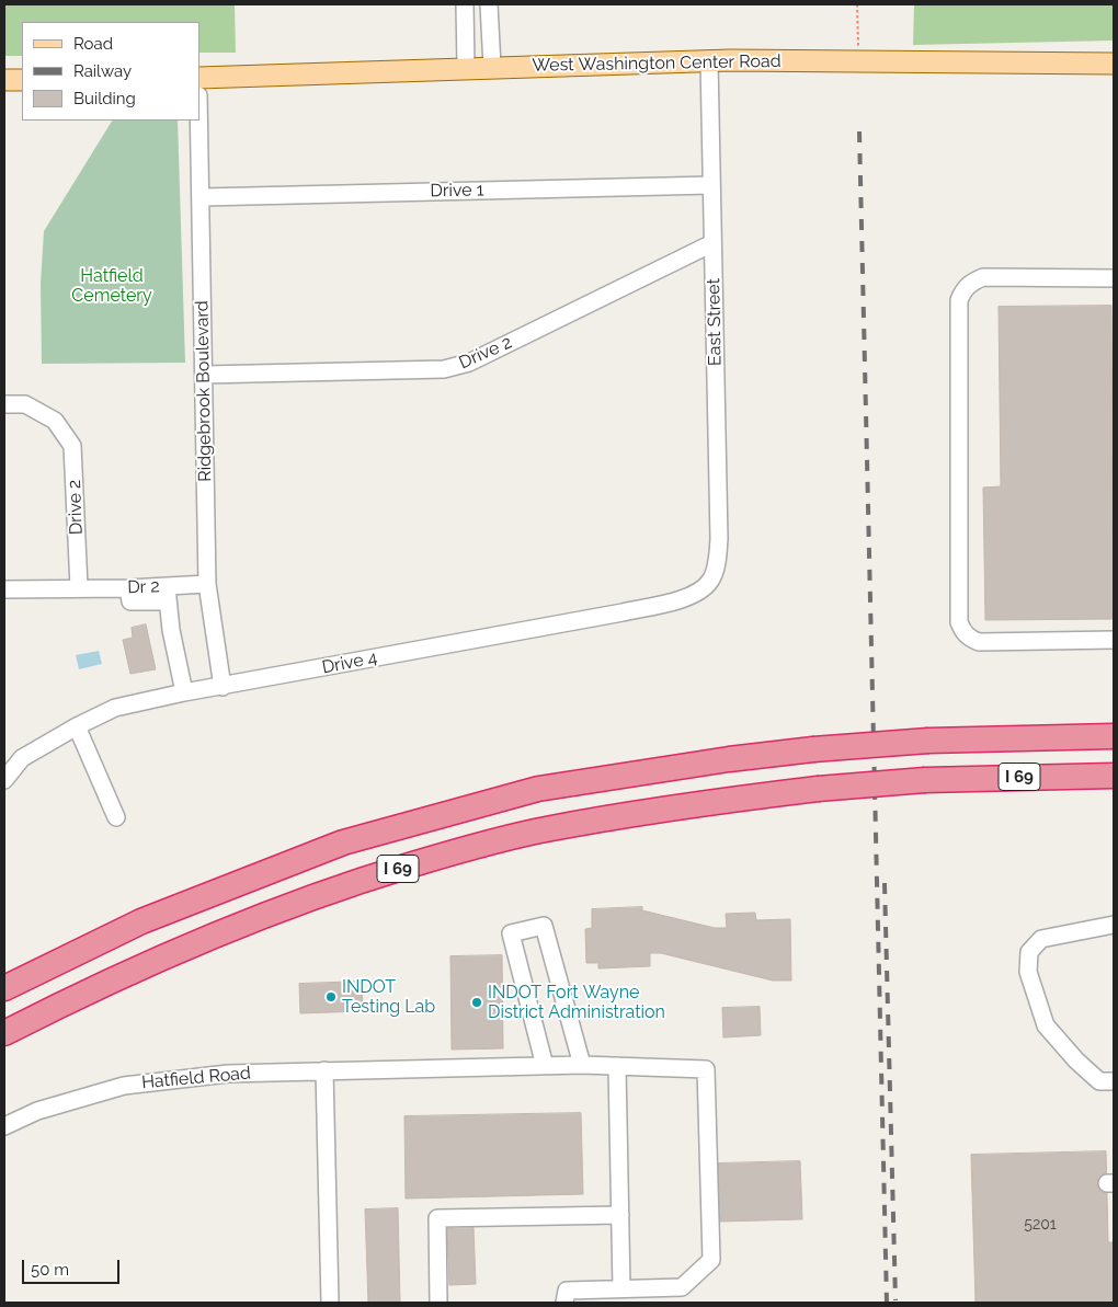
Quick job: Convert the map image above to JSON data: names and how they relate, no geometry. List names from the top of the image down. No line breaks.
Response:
{"streets":{"highway":["I 69"],"main road":["West Washington Center Road"],"street":["Drive 1","East Street","Drive 2","Ridgebrook Boulevard","Dr 2","Drive 4","Hatfield Road"]},"crossings":[["West Washington Center Road","East Street"],["Drive 1","East Street"],["Drive 1","Ridgebrook Boulevard"],["East Street","Drive 2"],["East Street","Drive 4"],["Drive 2","Ridgebrook Boulevard"],["Drive 2","Dr 2"],["Ridgebrook Boulevard","Dr 2"],["Ridgebrook Boulevard","Drive 4"]],"parks":["Hatfield Cemetery"],"places":["INDOT Testing Lab","INDOT Fort Wayne District Administration"],"house_numbers":["5201"],"legend":["Road","Railway","Building"],"scale_bar":"50 m"}
